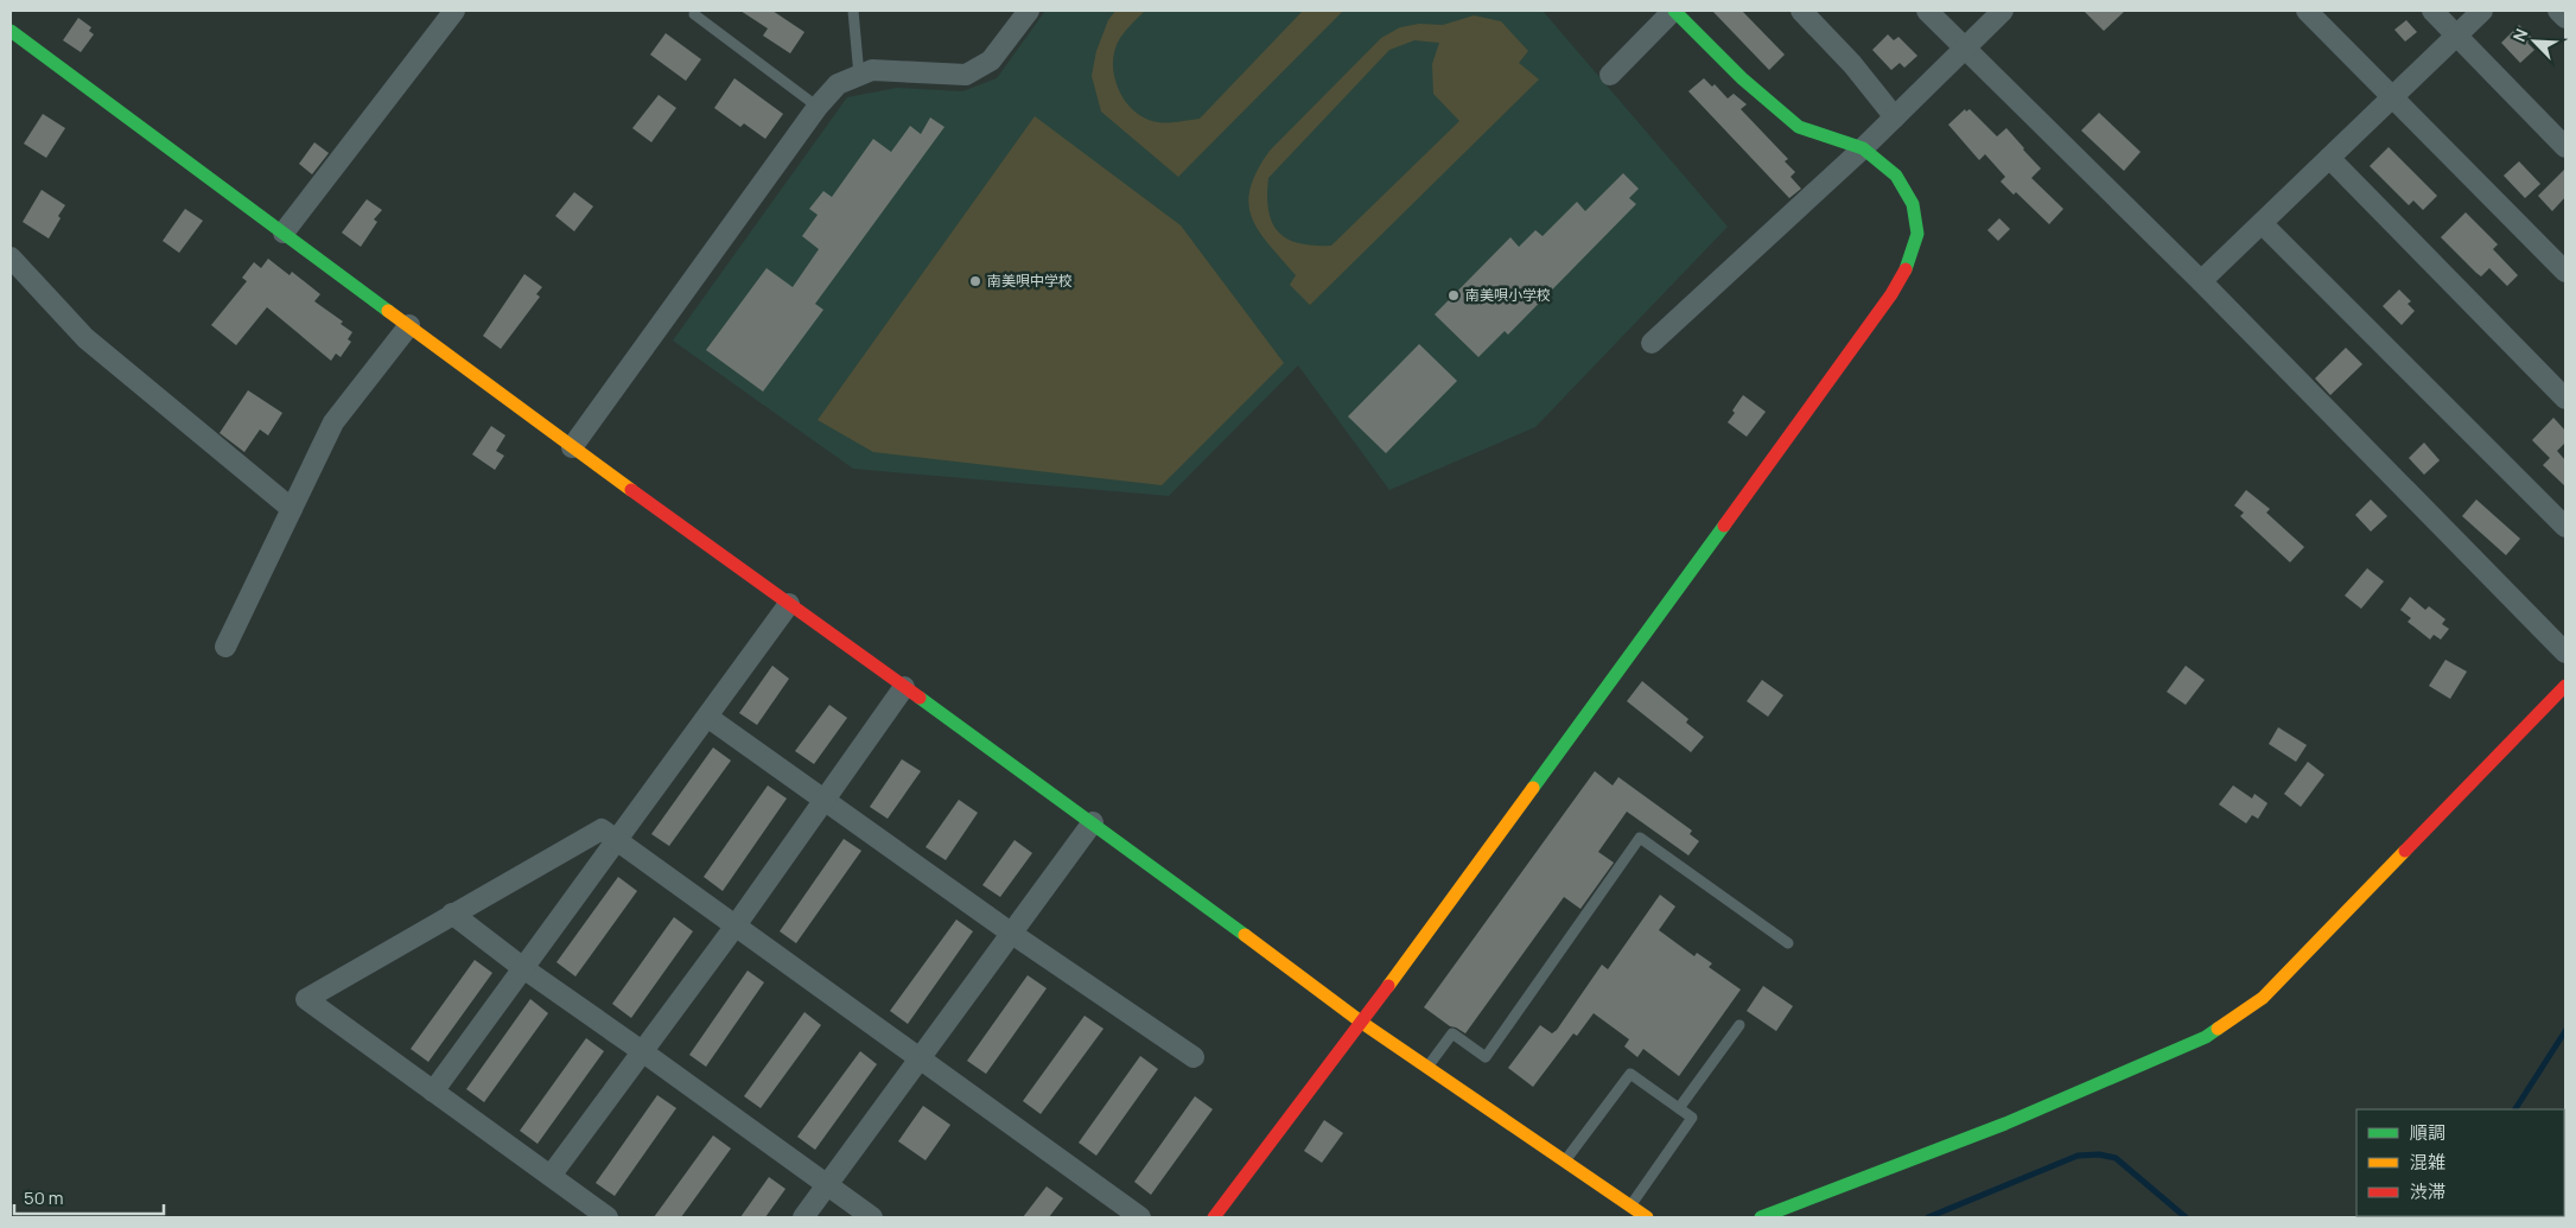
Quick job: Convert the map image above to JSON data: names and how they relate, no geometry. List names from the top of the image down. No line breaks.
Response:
{"places":["南美唄中学校","南美唄小学校"],"legend":["順調","混雑","渋滞"],"scale_bar":"50 m","north":"top left"}
